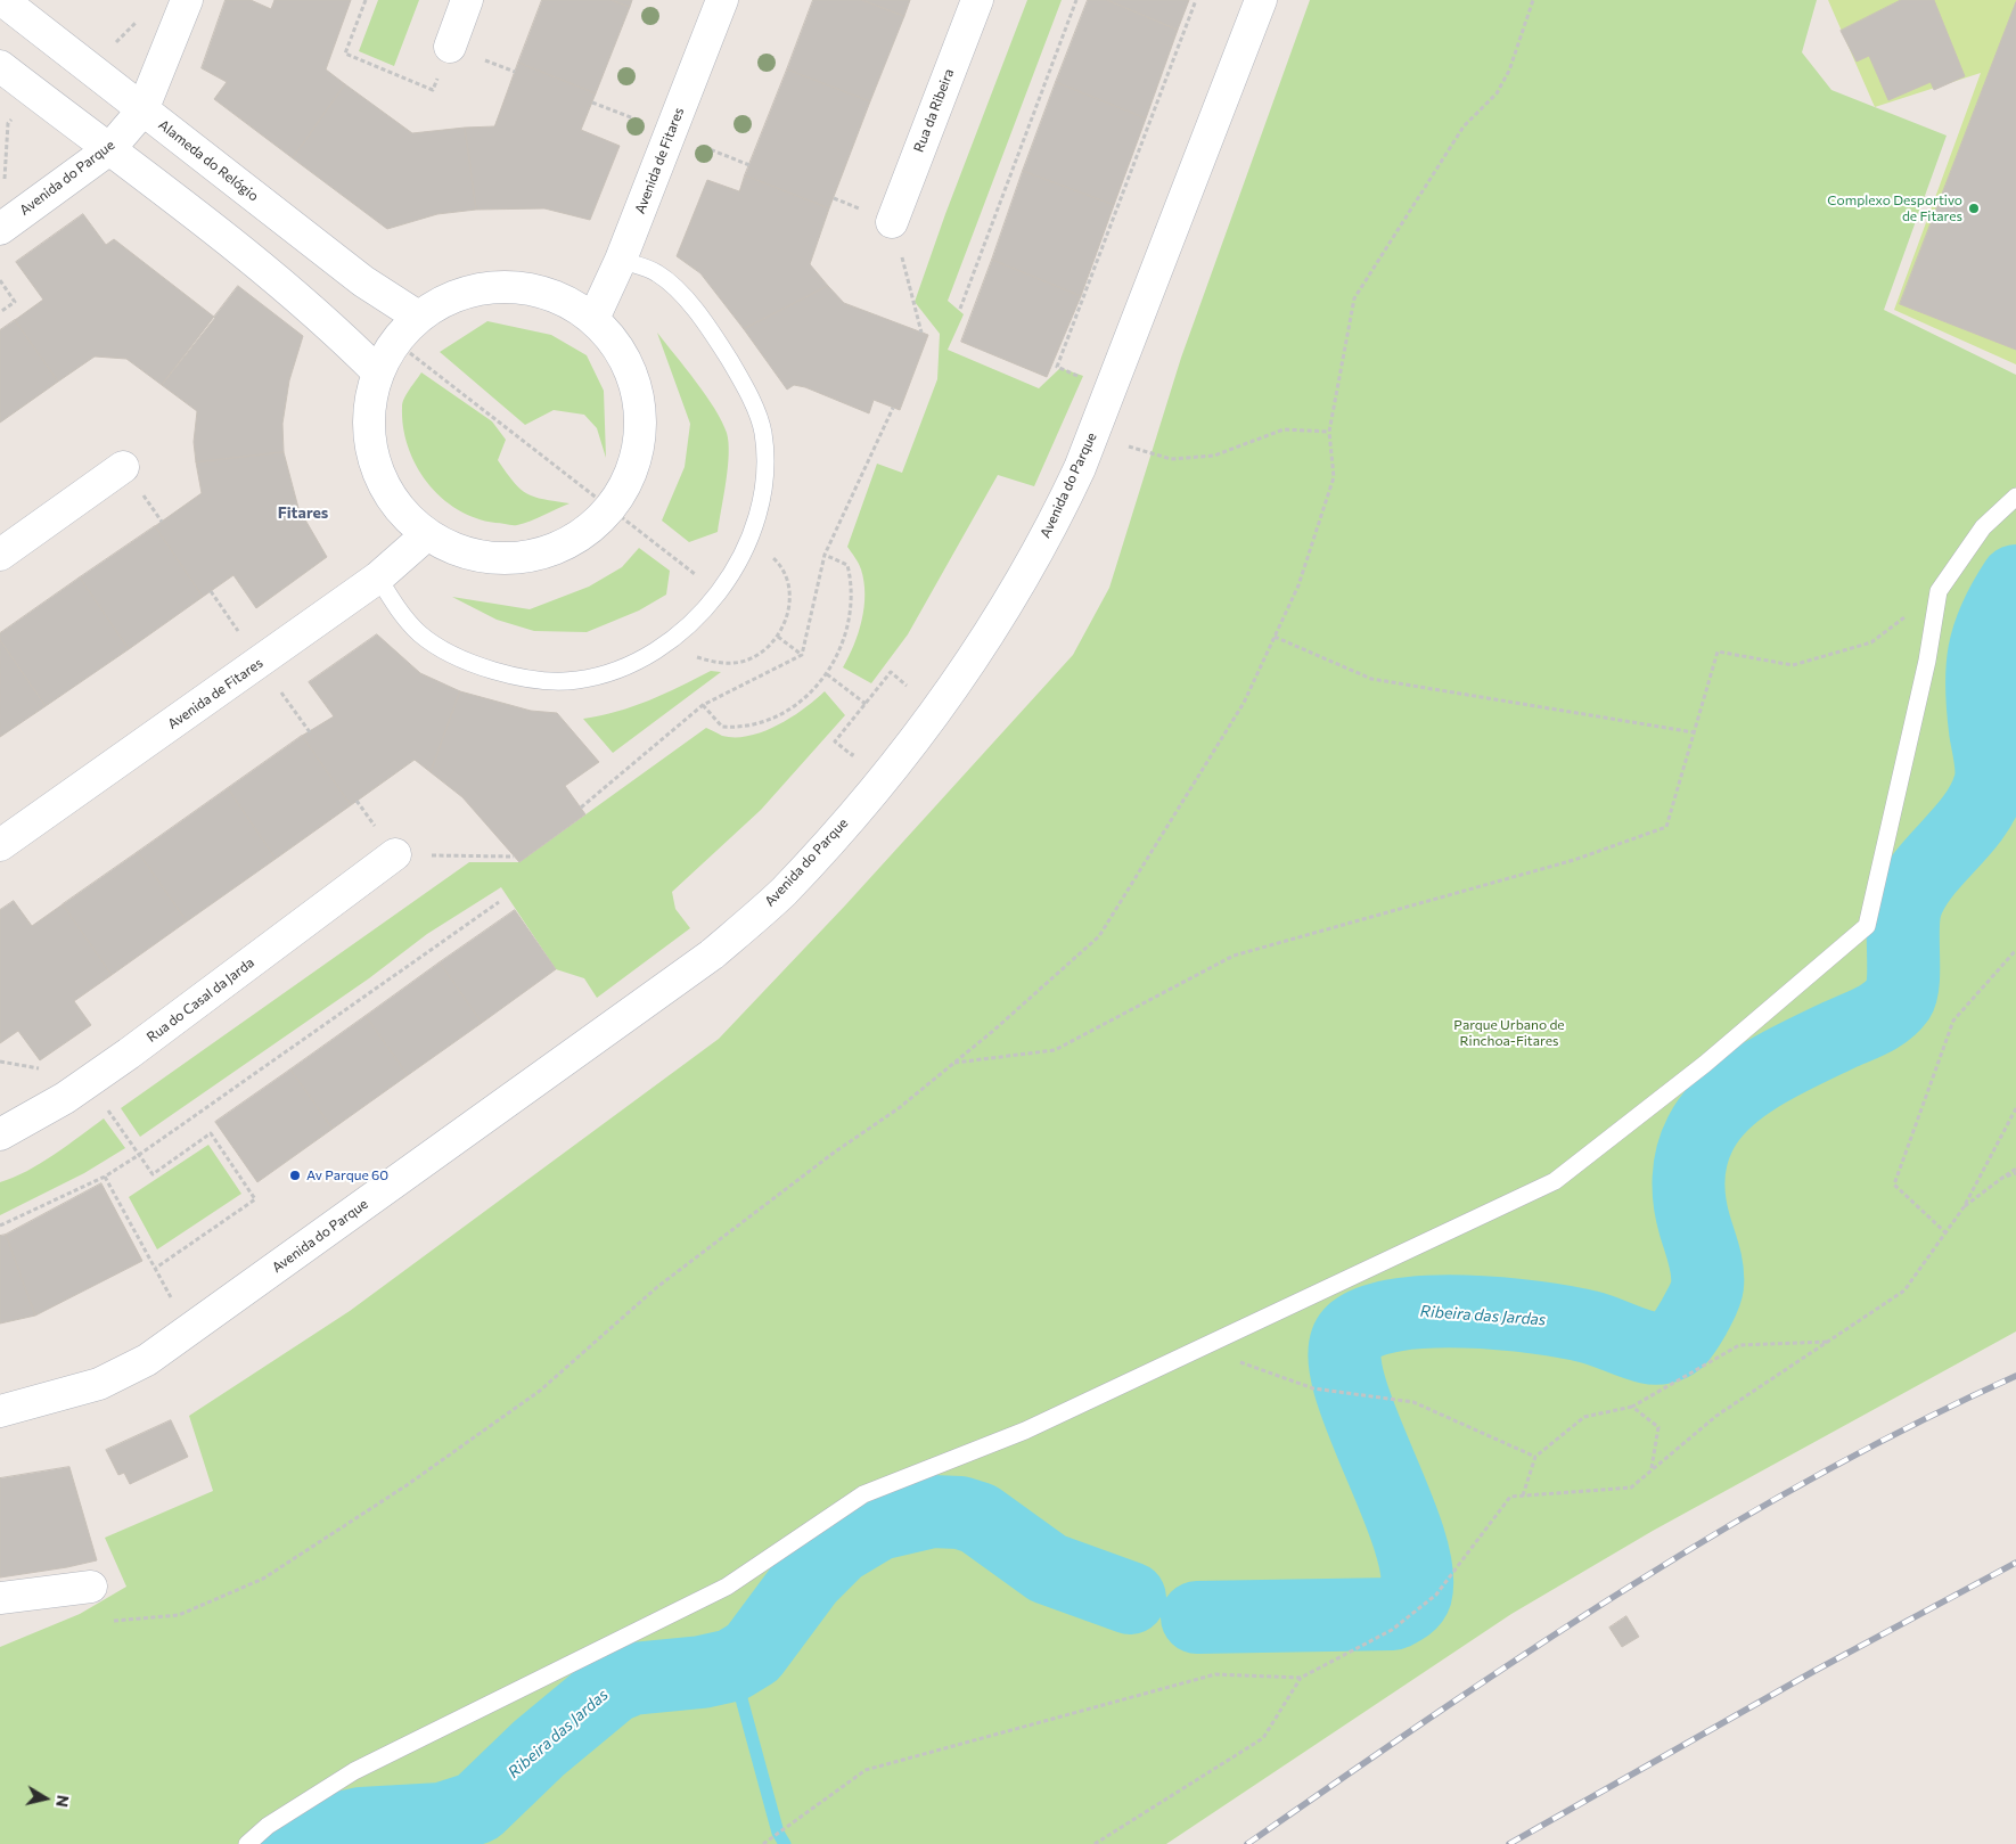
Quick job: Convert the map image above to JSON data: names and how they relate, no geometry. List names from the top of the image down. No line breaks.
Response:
{"streets":{"street":["Rua da Ribeira","Alameda do Relógio","Avenida de Fitares","Avenida do Parque","Rua do Casal da Jarda"]},"crossings":[["Alameda do Relógio","Avenida do Parque"]],"districts":["Fitares"],"water":["Ribeira das Jardas"],"parks":["Parque Urbano de Rinchoa-Fitares"],"places":["Complexo Desportivo de Fitares","Av Parque 60"],"north":"right"}
